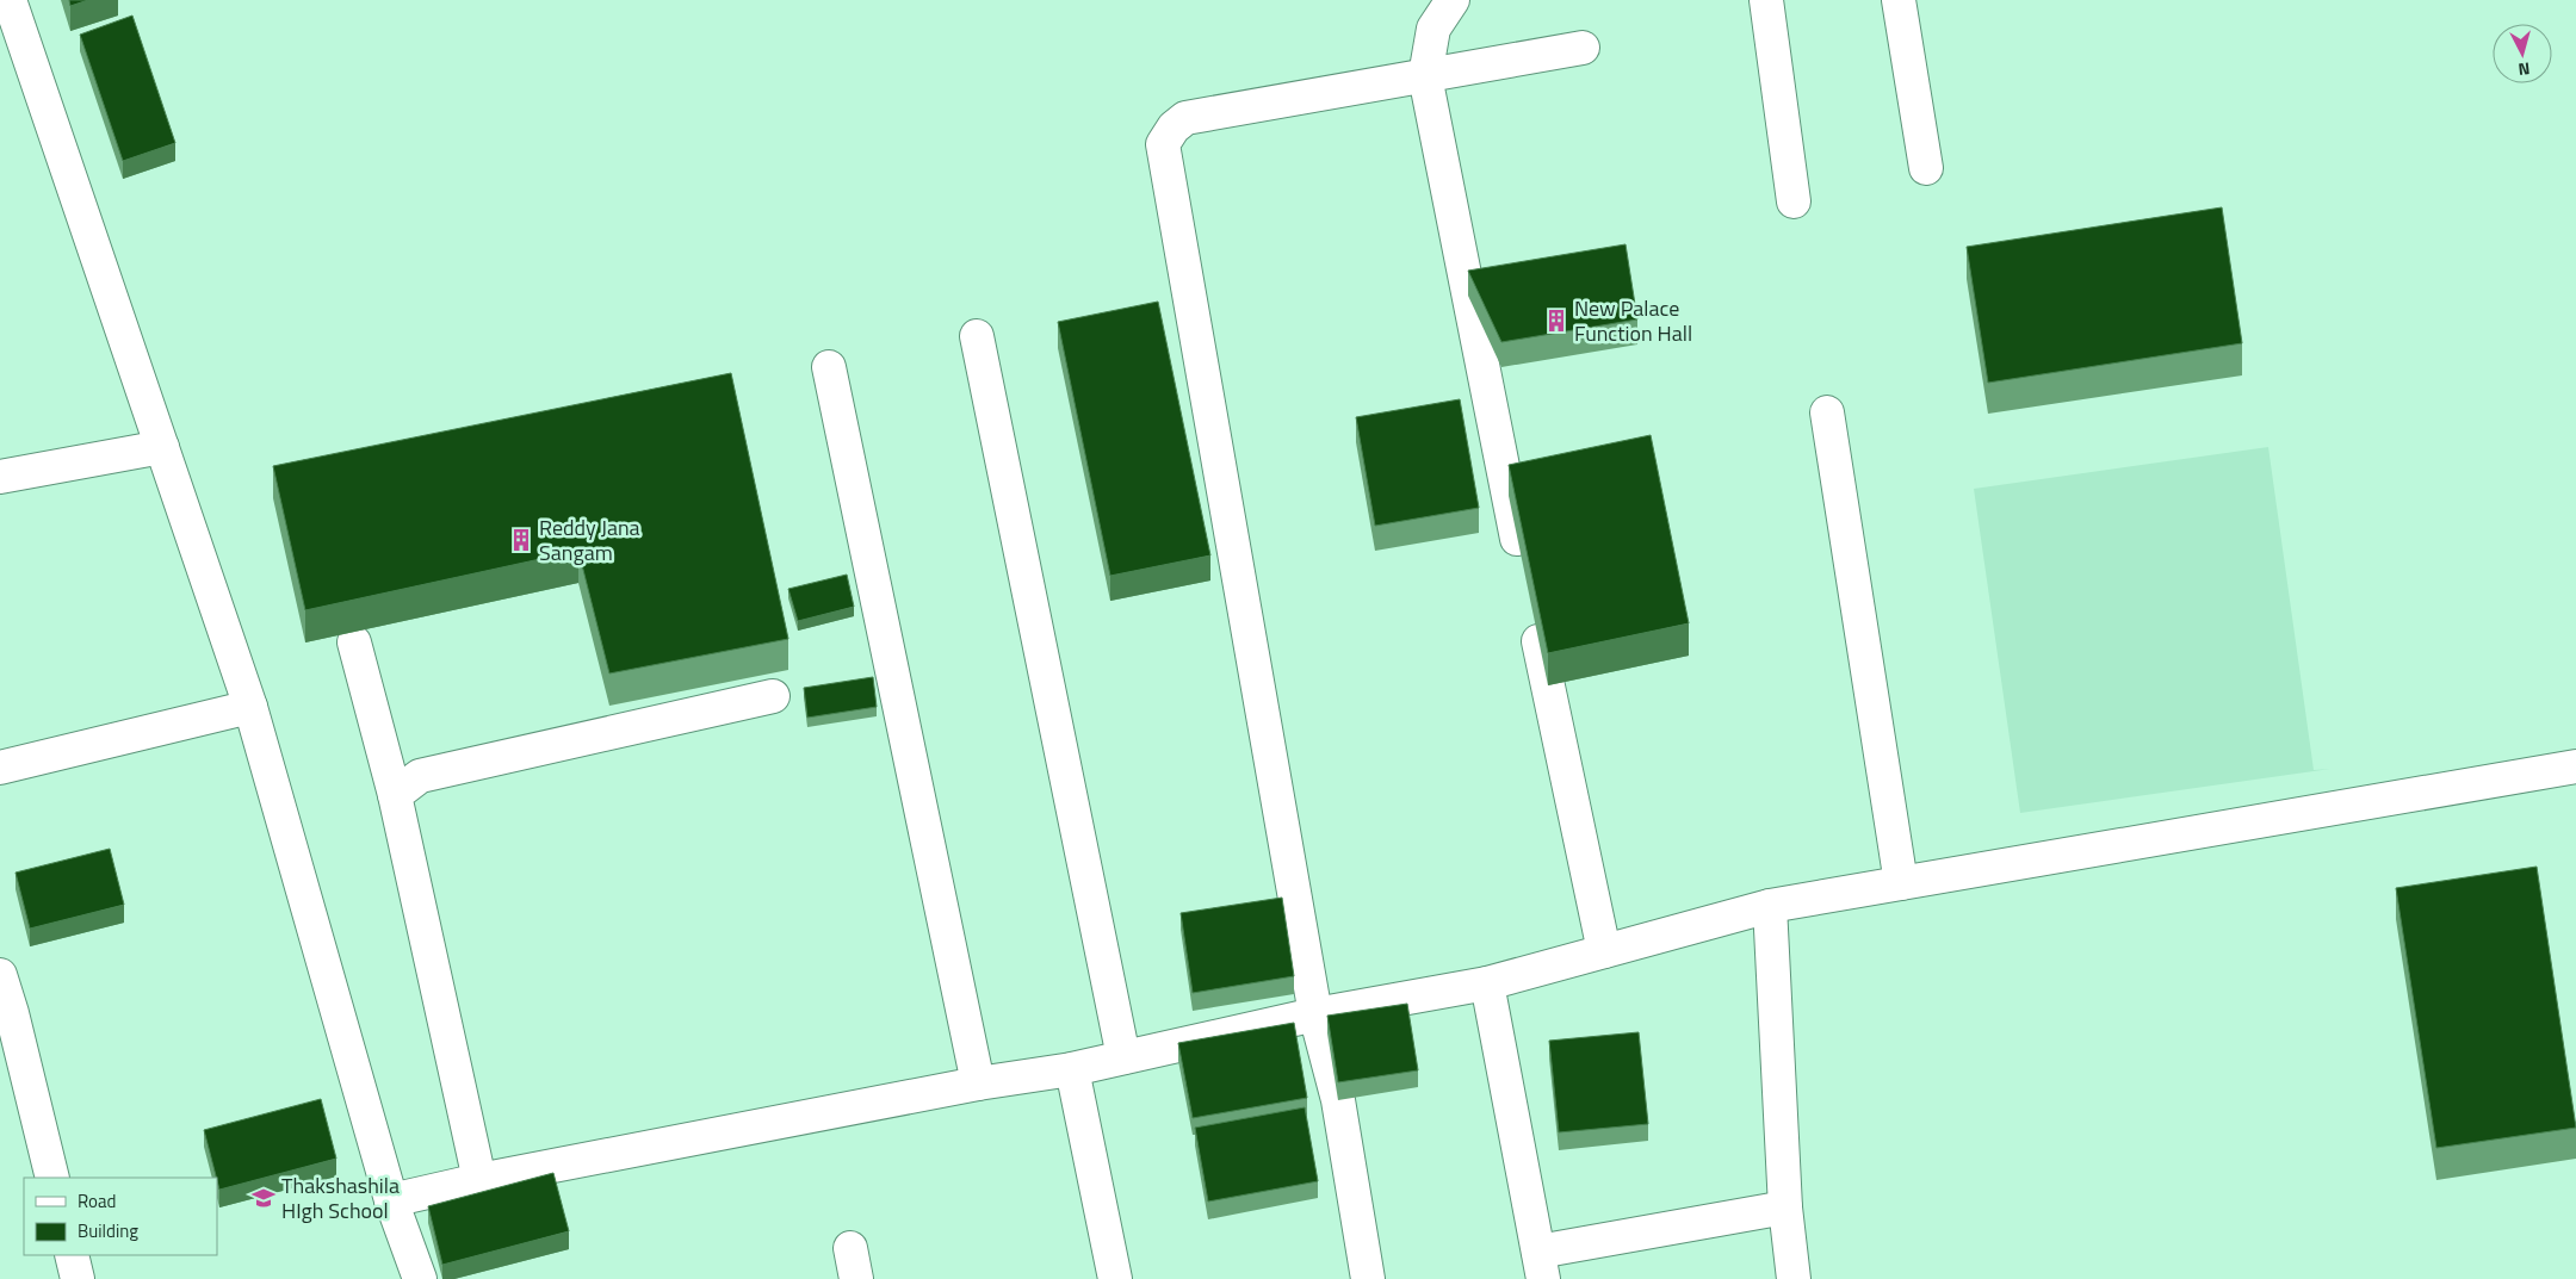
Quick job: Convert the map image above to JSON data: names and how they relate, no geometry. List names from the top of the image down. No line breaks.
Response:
{"places":{"building":["New Palace Function Hall","Reddy Jana Sangam"],"school or university":["Thakshashila HIgh School"]},"legend":["Road","Building"],"north":"bottom"}
